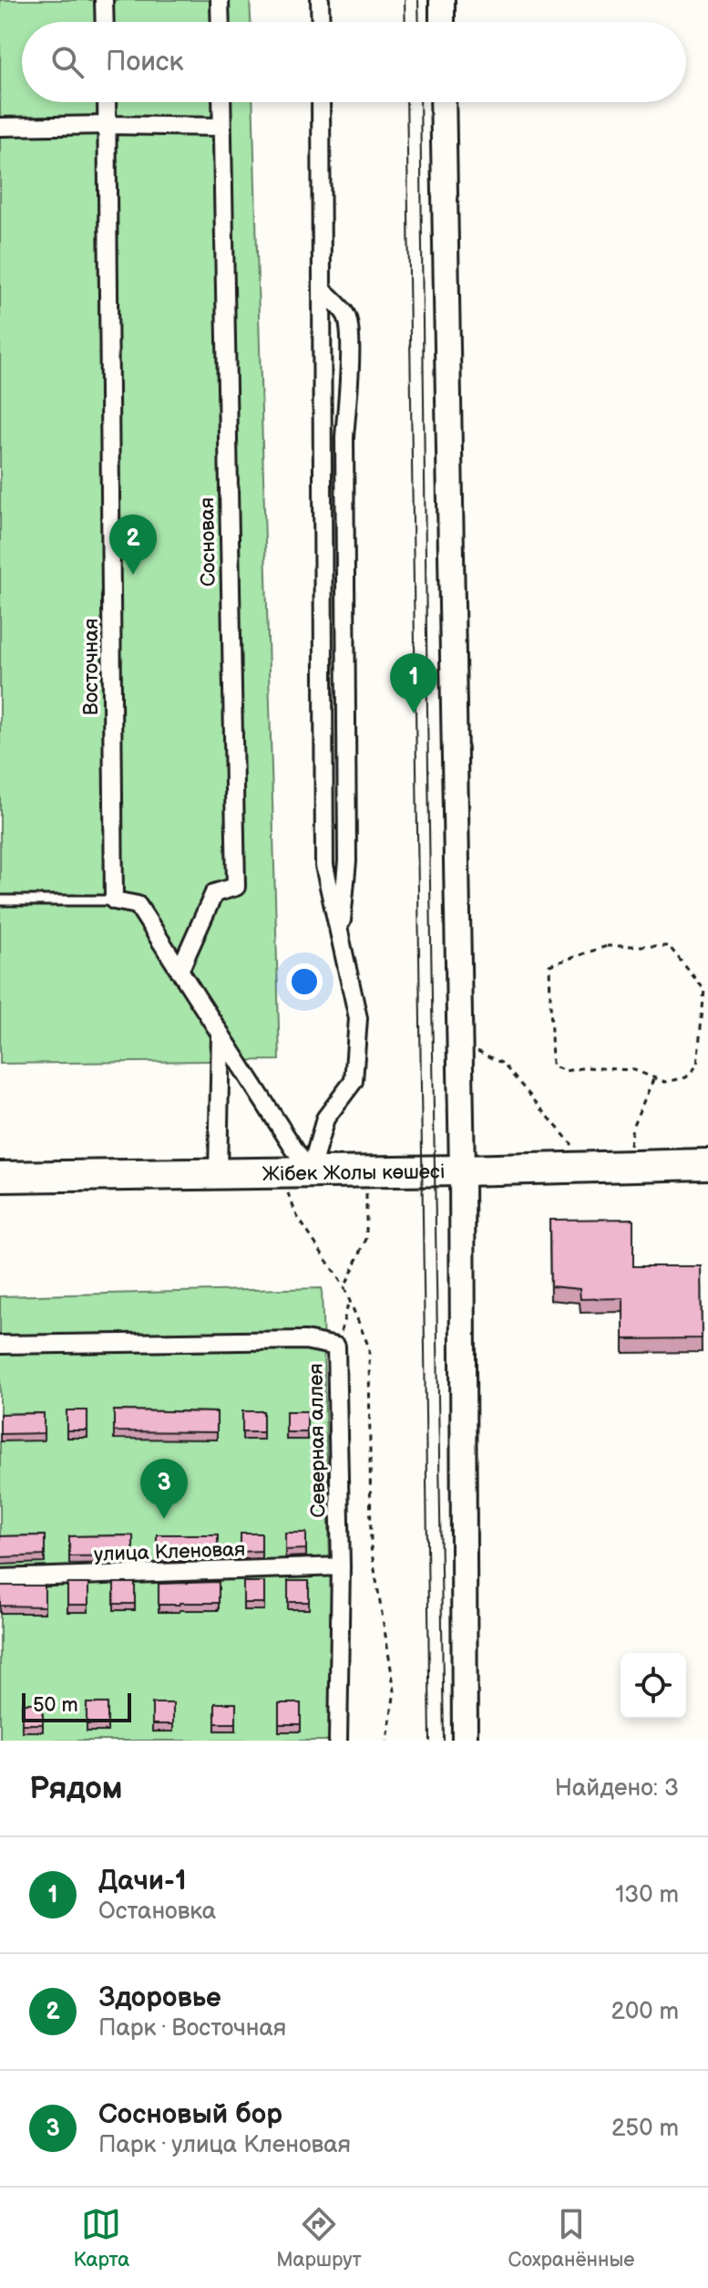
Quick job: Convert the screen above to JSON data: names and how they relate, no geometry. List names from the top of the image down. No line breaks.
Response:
{"streets":{"highway":["Жібек Жолы көшесі"],"street":["Сосновая","Восточная","Северная аллея","улица Кленовая"]},"crossings":[["Северная аллея","улица Кленовая"]],"scale_bar":"50 m","page":{"search":"Поиск","pins":["2","1","3"],"scale":"50 m","heading":["Рядом","Найдено: 3"],"list":[{"mark":"1","name":"Дачи-1","note":"Остановка","value":"130 m"},{"mark":"2","name":"Здоровье","note":"Парк · Восточная","value":"200 m"},{"mark":"3","name":"Сосновый бор","note":"Парк · улица Кленовая","value":"250 m"}],"nav":["Карта","Маршрут","Сохранённые"]}}
